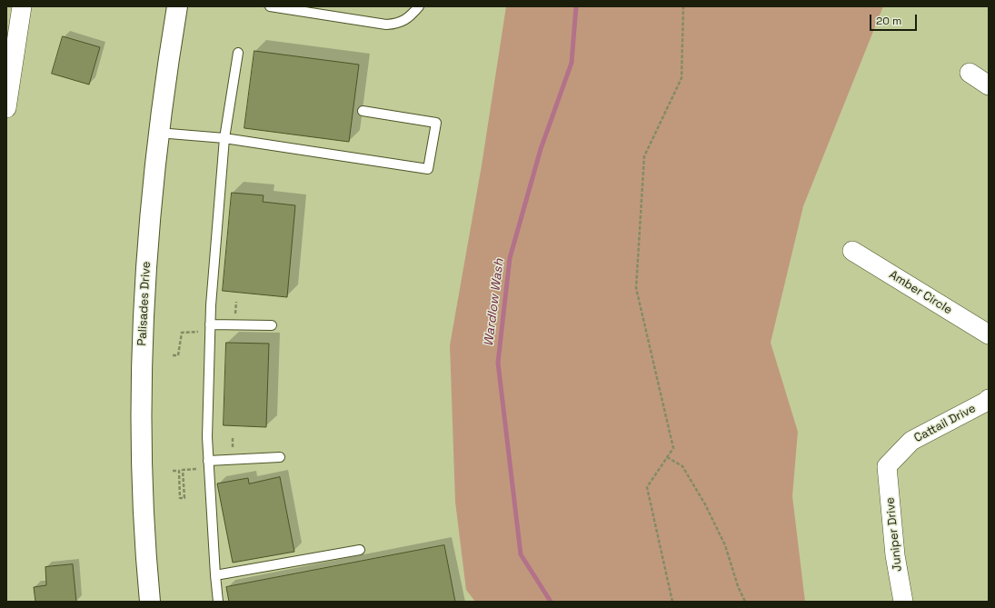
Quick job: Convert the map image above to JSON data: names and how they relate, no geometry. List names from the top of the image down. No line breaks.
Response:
{"streets":{"street":["Amber Circle","Palisades Drive","Cattail Drive","Juniper Drive"]},"crossings":[["Cattail Drive","Juniper Drive"]],"water":["Wardlow Wash"],"scale_bar":"20 m"}
